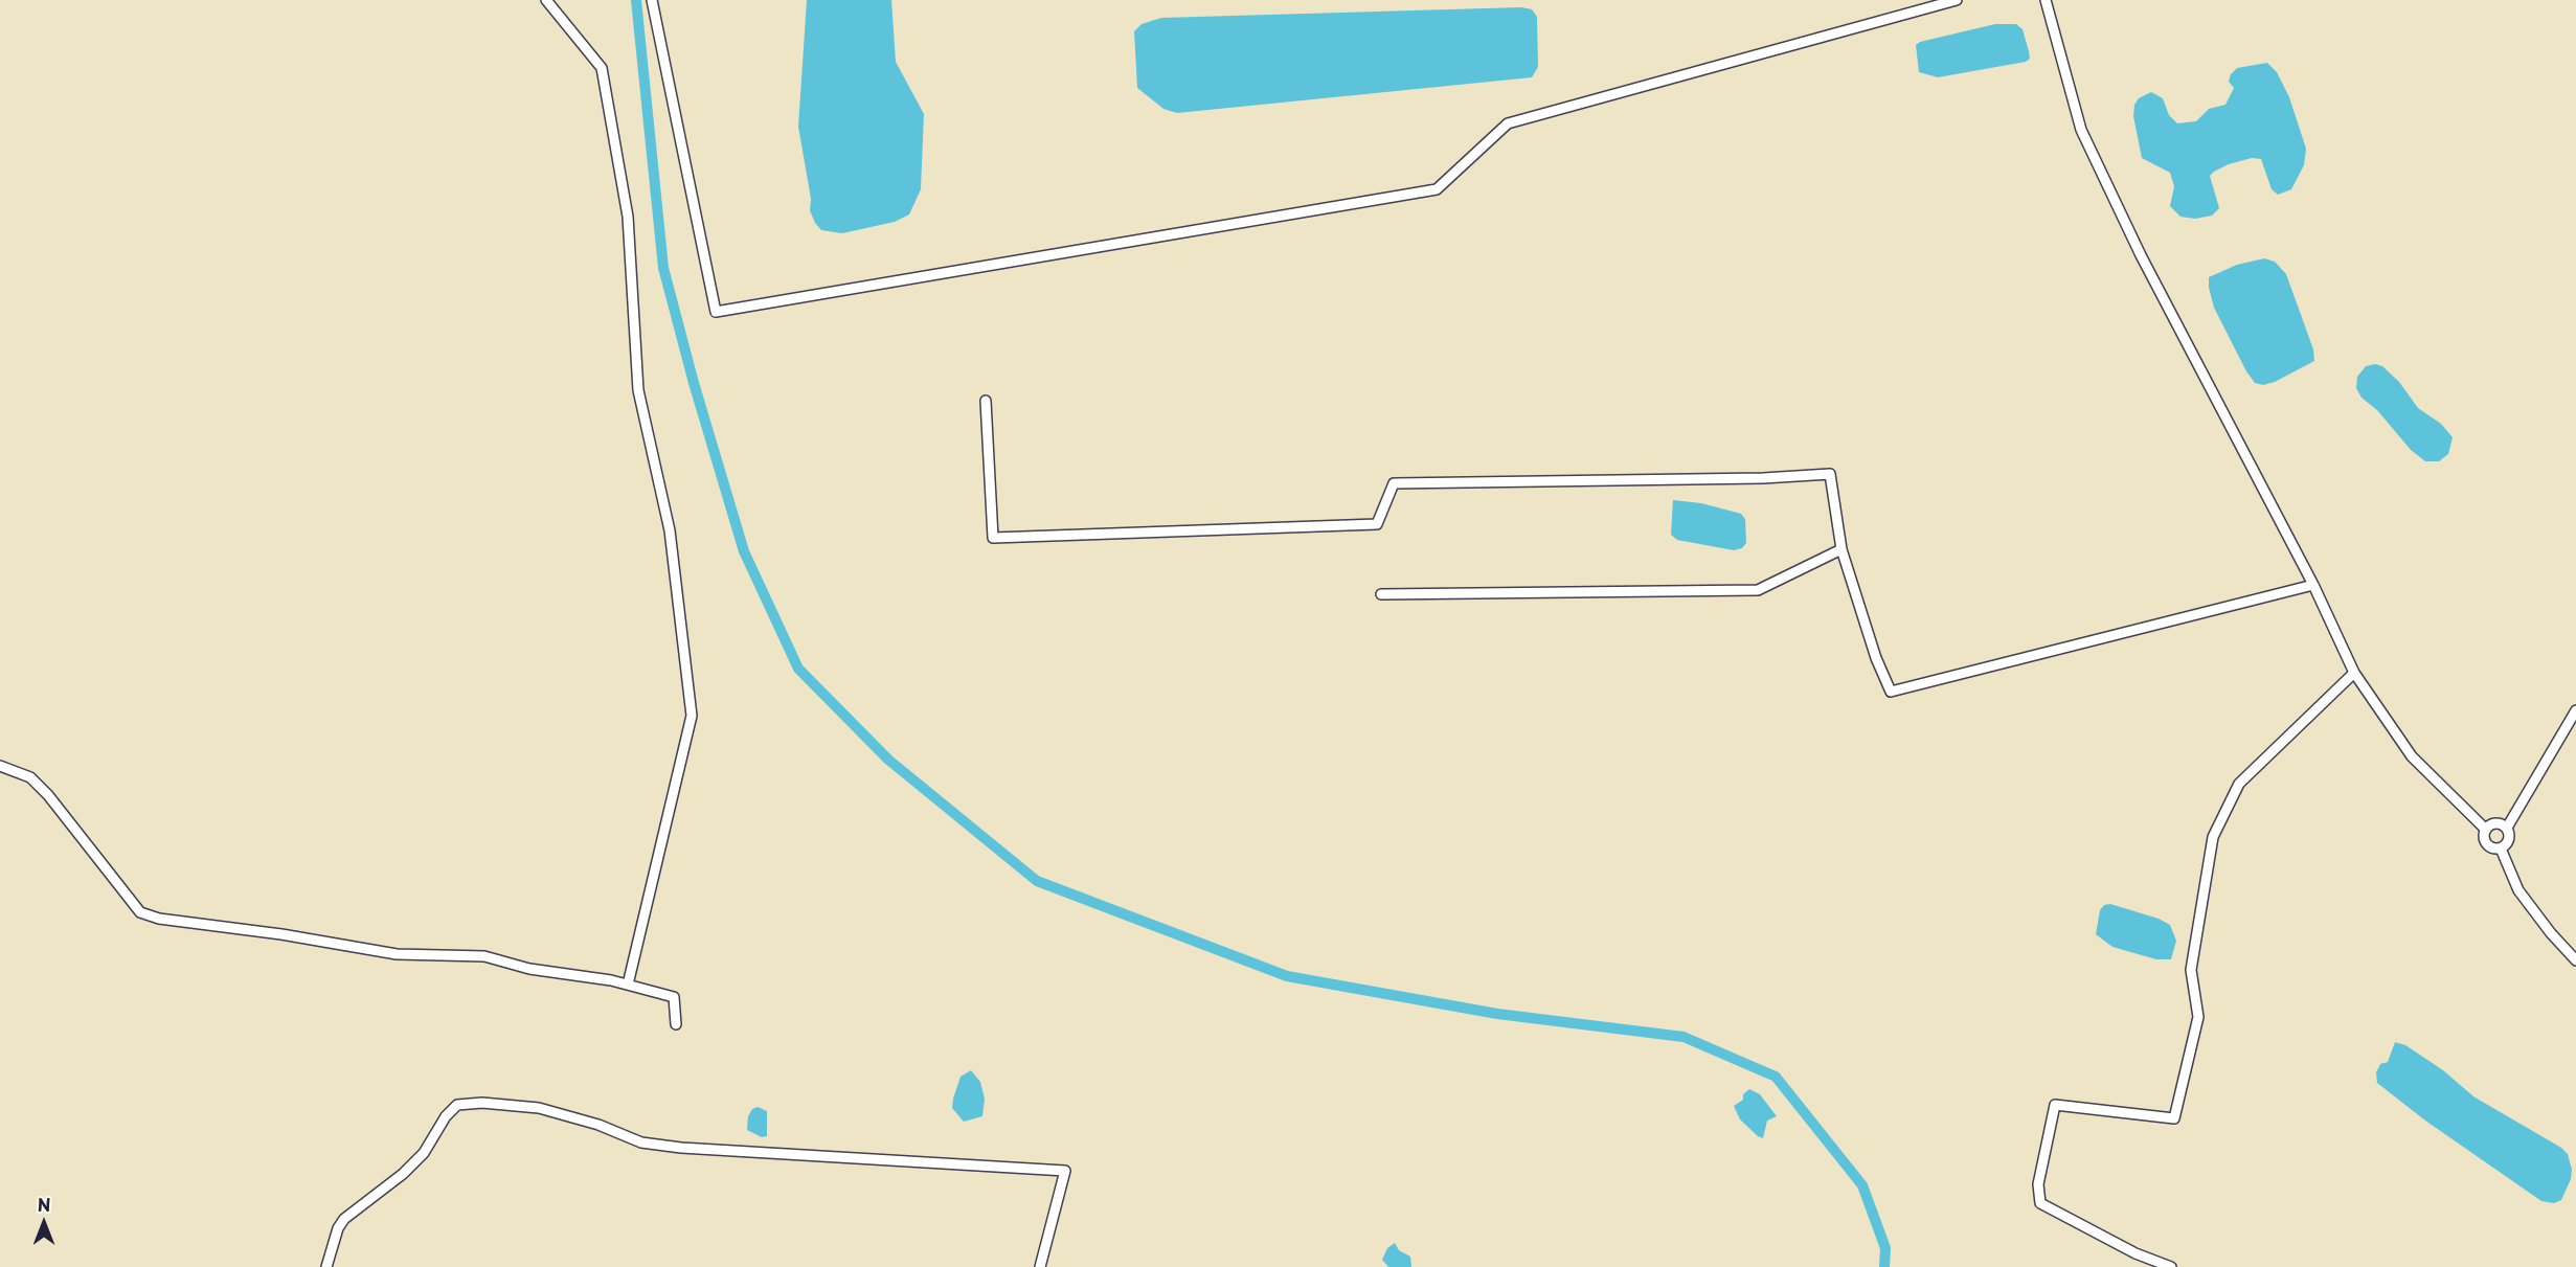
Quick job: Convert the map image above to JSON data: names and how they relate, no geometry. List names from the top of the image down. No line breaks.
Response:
{"north":"top"}
